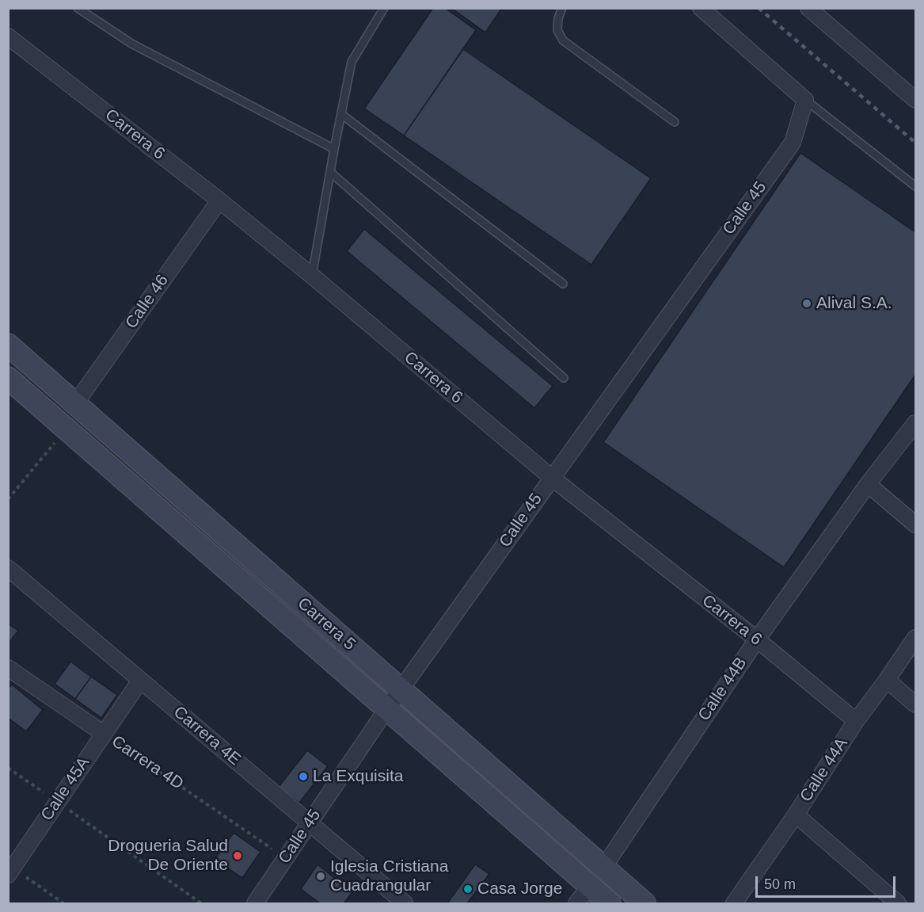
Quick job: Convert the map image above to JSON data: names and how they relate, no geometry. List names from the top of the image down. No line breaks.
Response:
{"streets":{"main road":["Carrera 5"],"street":["Carrera 6","Calle 45","Calle 46","Calle 44B","Carrera 4E","Carrera 4D","Calle 44A","Calle 45A"]},"crossings":[["Carrera 6","Calle 45"],["Carrera 6","Calle 46"],["Carrera 6","Calle 44B"],["Carrera 6","Calle 44A"],["Calle 45","Carrera 5"],["Calle 45","Carrera 4E"],["Calle 45","Carrera 4D"],["Calle 46","Carrera 5"],["Carrera 5","Calle 44B"],["Carrera 4E","Calle 45A"],["Carrera 4D","Calle 45A"]],"places":["Alival S.A.","La Exquisita","Drogueria Salud De Oriente","Iglesia Cristiana Cuadrangular","Casa Jorge"],"scale_bar":"50 m"}
